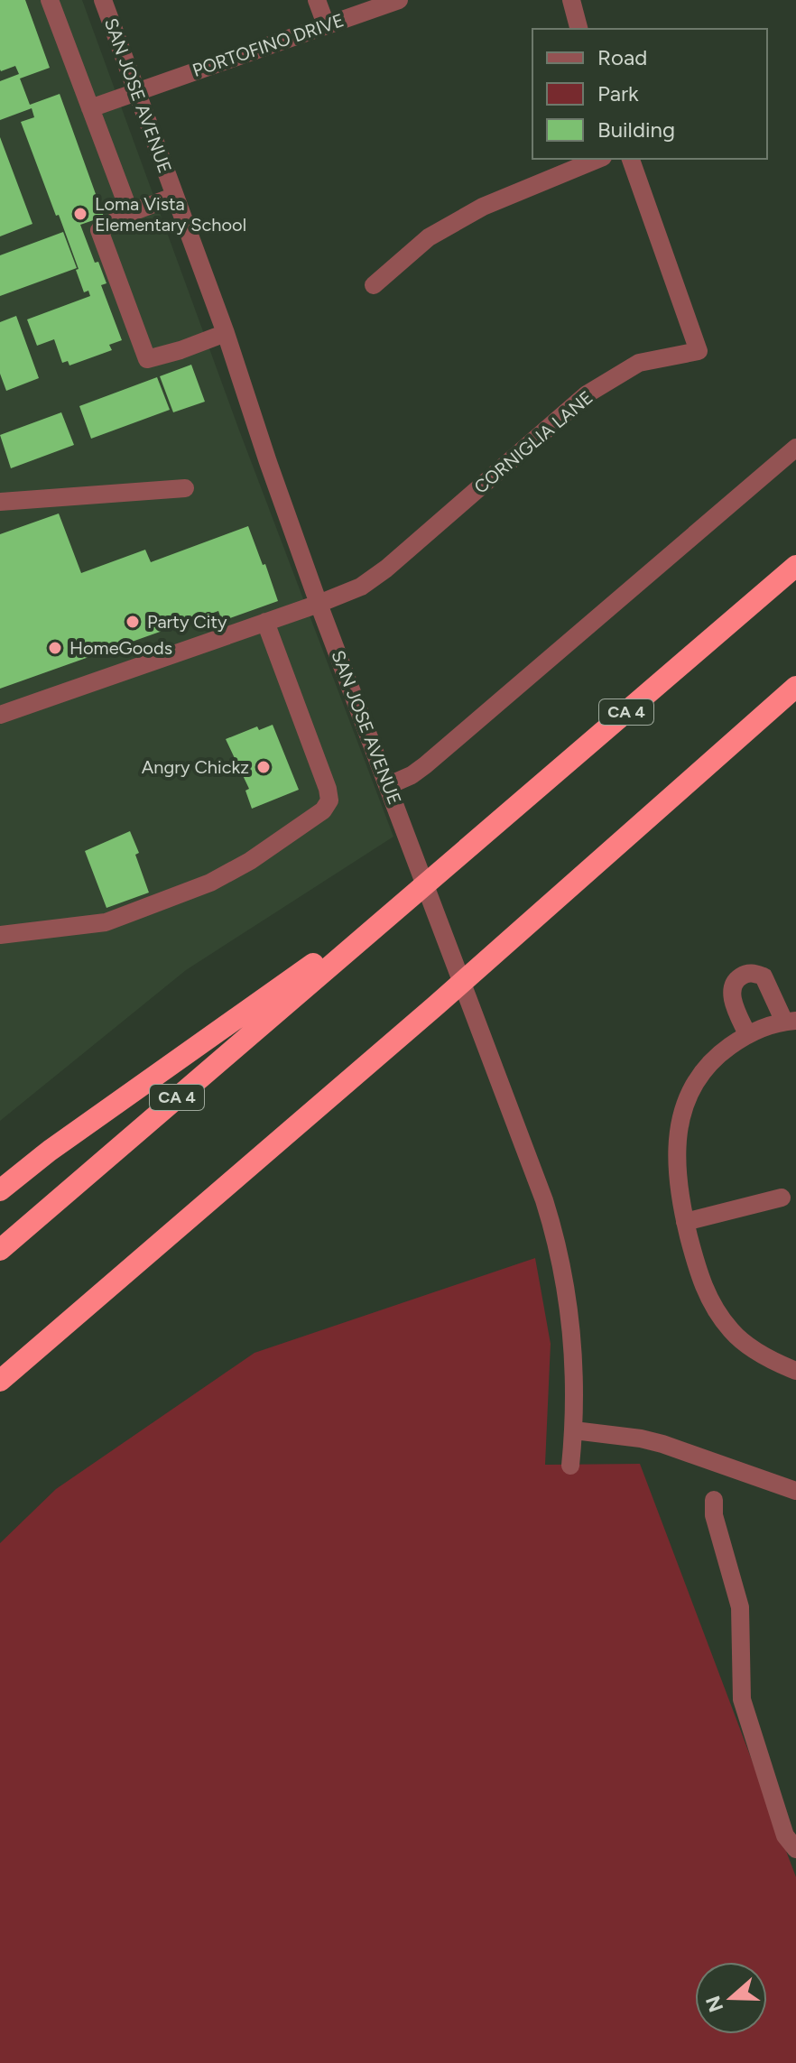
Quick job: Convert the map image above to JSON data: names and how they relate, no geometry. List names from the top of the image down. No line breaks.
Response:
{"streets":{"highway":["CA 4"],"street":["PORTOFINO DRIVE","SAN JOSE AVENUE","CORNIGLIA LANE"]},"crossings":[["PORTOFINO DRIVE","SAN JOSE AVENUE"],["SAN JOSE AVENUE","CORNIGLIA LANE"]],"places":["Loma Vista Elementary School","Party City","HomeGoods","Angry Chickz"],"legend":["Road","Park","Building"],"north":"left"}
